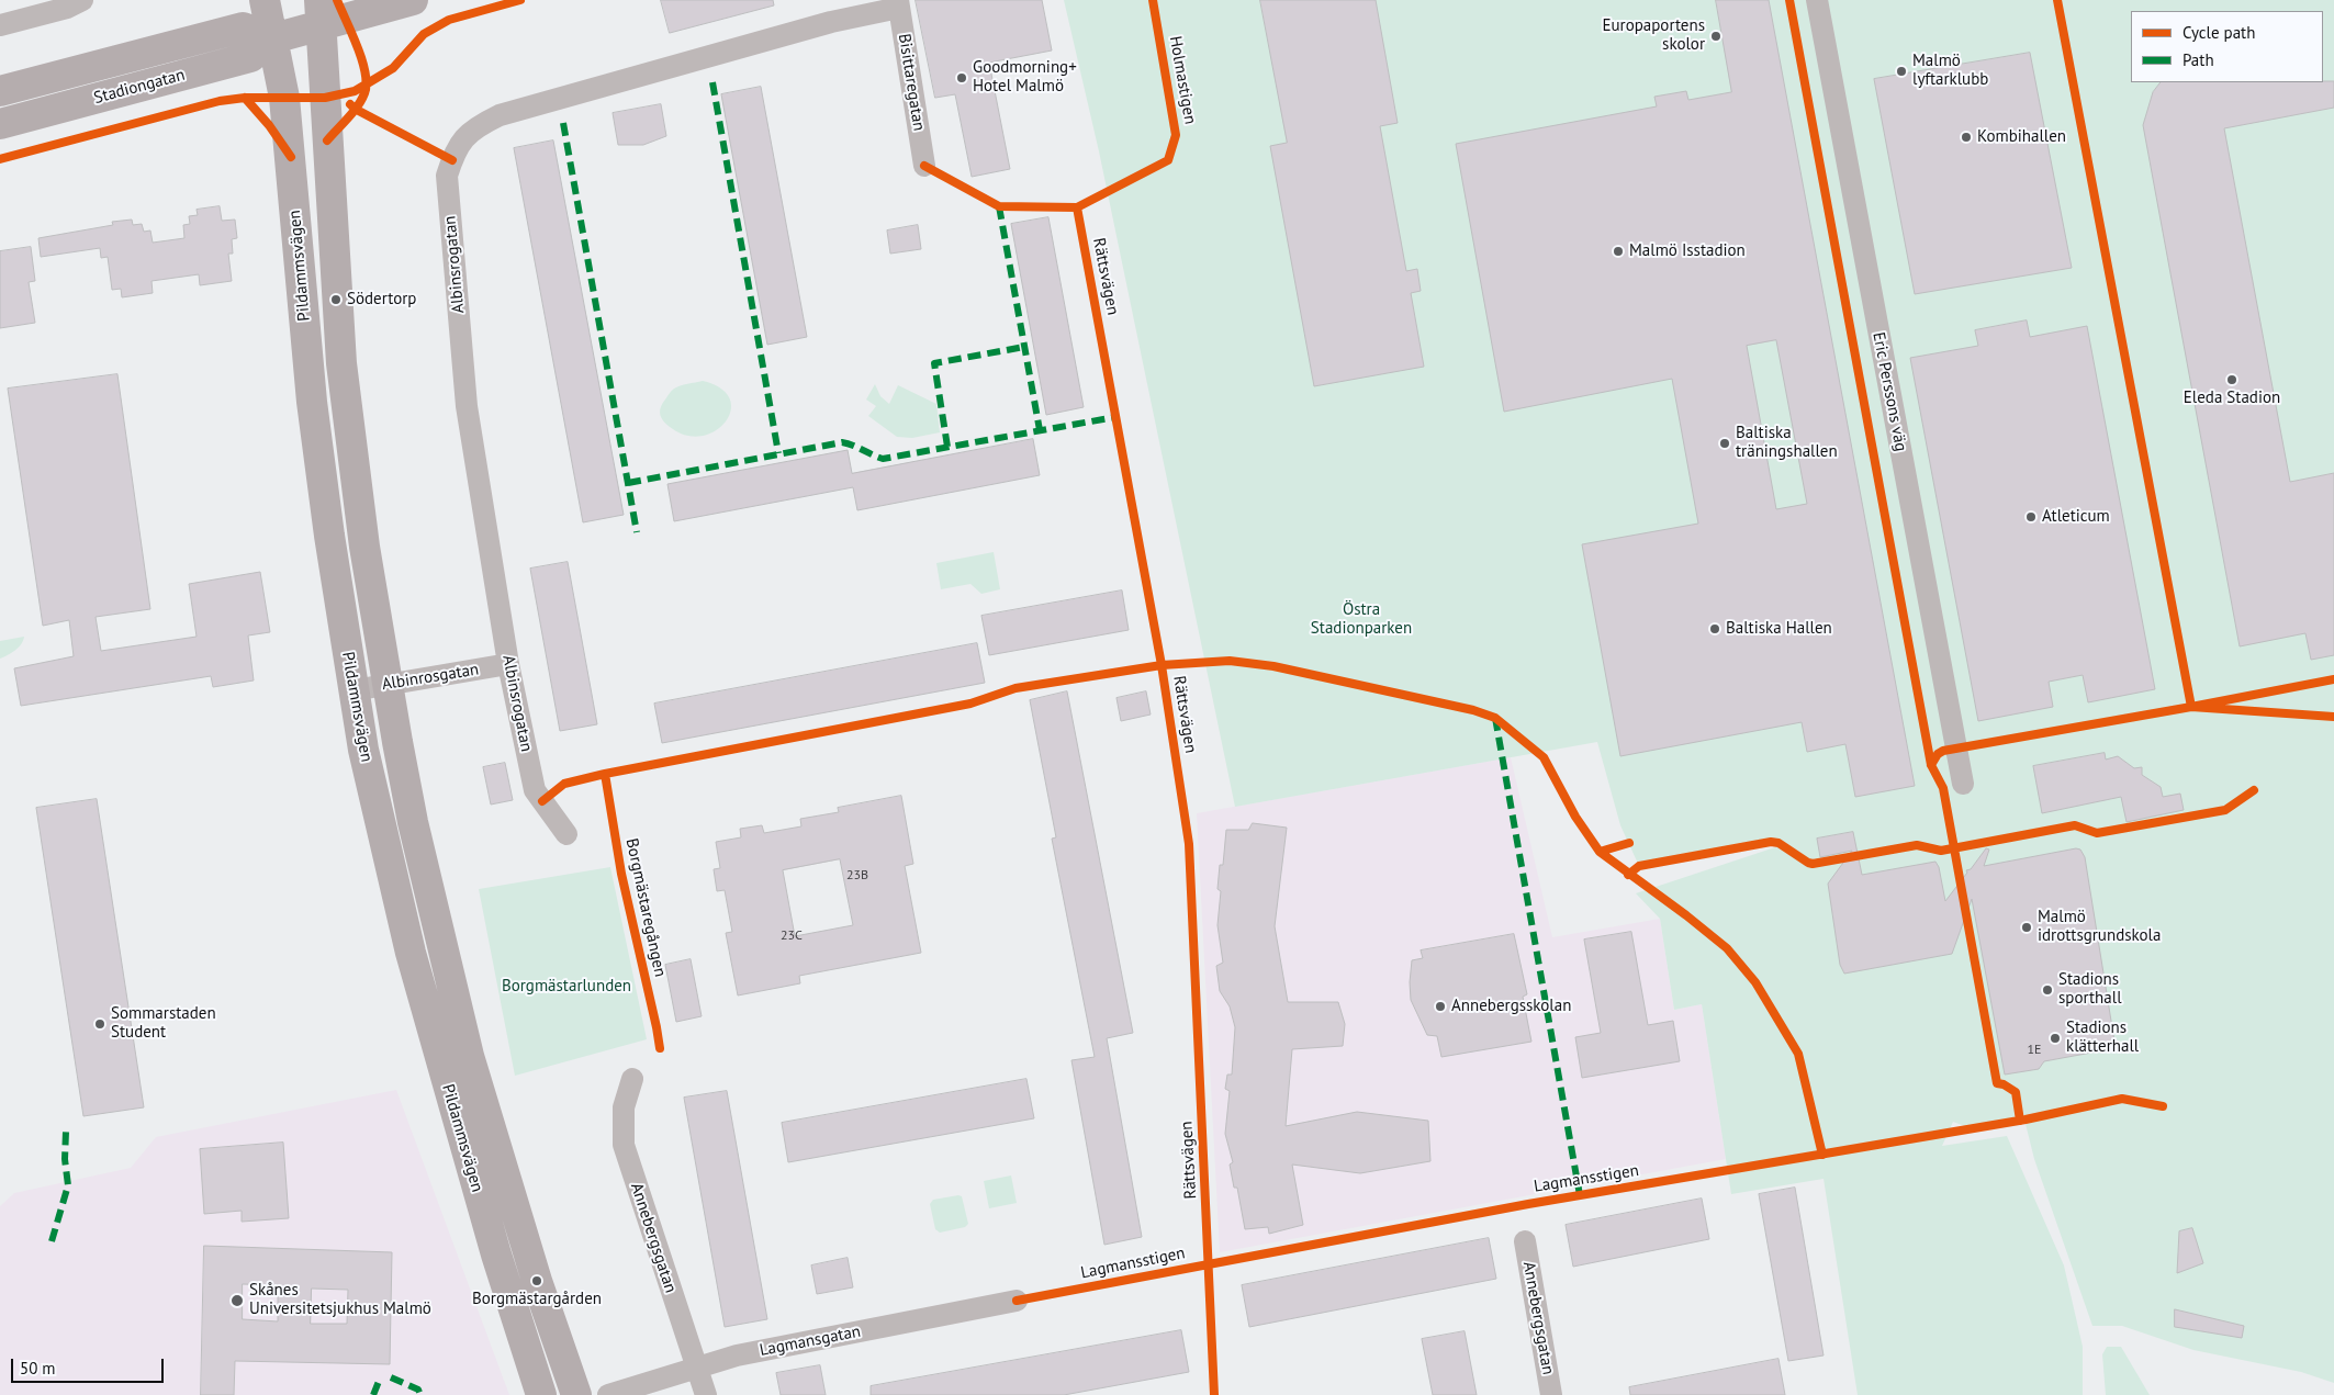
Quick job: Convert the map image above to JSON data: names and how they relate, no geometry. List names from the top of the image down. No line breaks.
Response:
{"streets":{"main road":["Stadiongatan","Pildammsvägen"],"street":["Bisittaregatan","Albinsrogatan","Eric Perssons väg","Albinrosgatan","Annebergsgatan","Lagmansgatan"],"cycle path":["Holmastigen","Rättsvägen","Borgmästaregången","Lagmansstigen"]},"crossings":[["Bisittaregatan","Albinsrogatan"],["Stadiongatan","Pildammsvägen"],["Albinsrogatan","Albinrosgatan"],["Pildammsvägen","Albinrosgatan"],["Annebergsgatan","Lagmansgatan"]],"parks":["Östra Stadionparken","Borgmästarlunden"],"places":["Europaportens skolor","Malmö lyftarklubb","Goodmorning+ Hotel Malmö","Kombihallen","Malmö Isstadion","Södertorp","Eleda Stadion","Baltiska träningshallen","Atleticum","Baltiska Hallen","Malmö idrottsgrundskola","Stadions sporthall","Annebergsskolan","Sommarstaden Student","Stadions klätterhall","Borgmästargården","Skånes Universitetsjukhus Malmö"],"house_numbers":["23B","23C","1E"],"legend":["Cycle path","Path"],"scale_bar":"50 m"}
